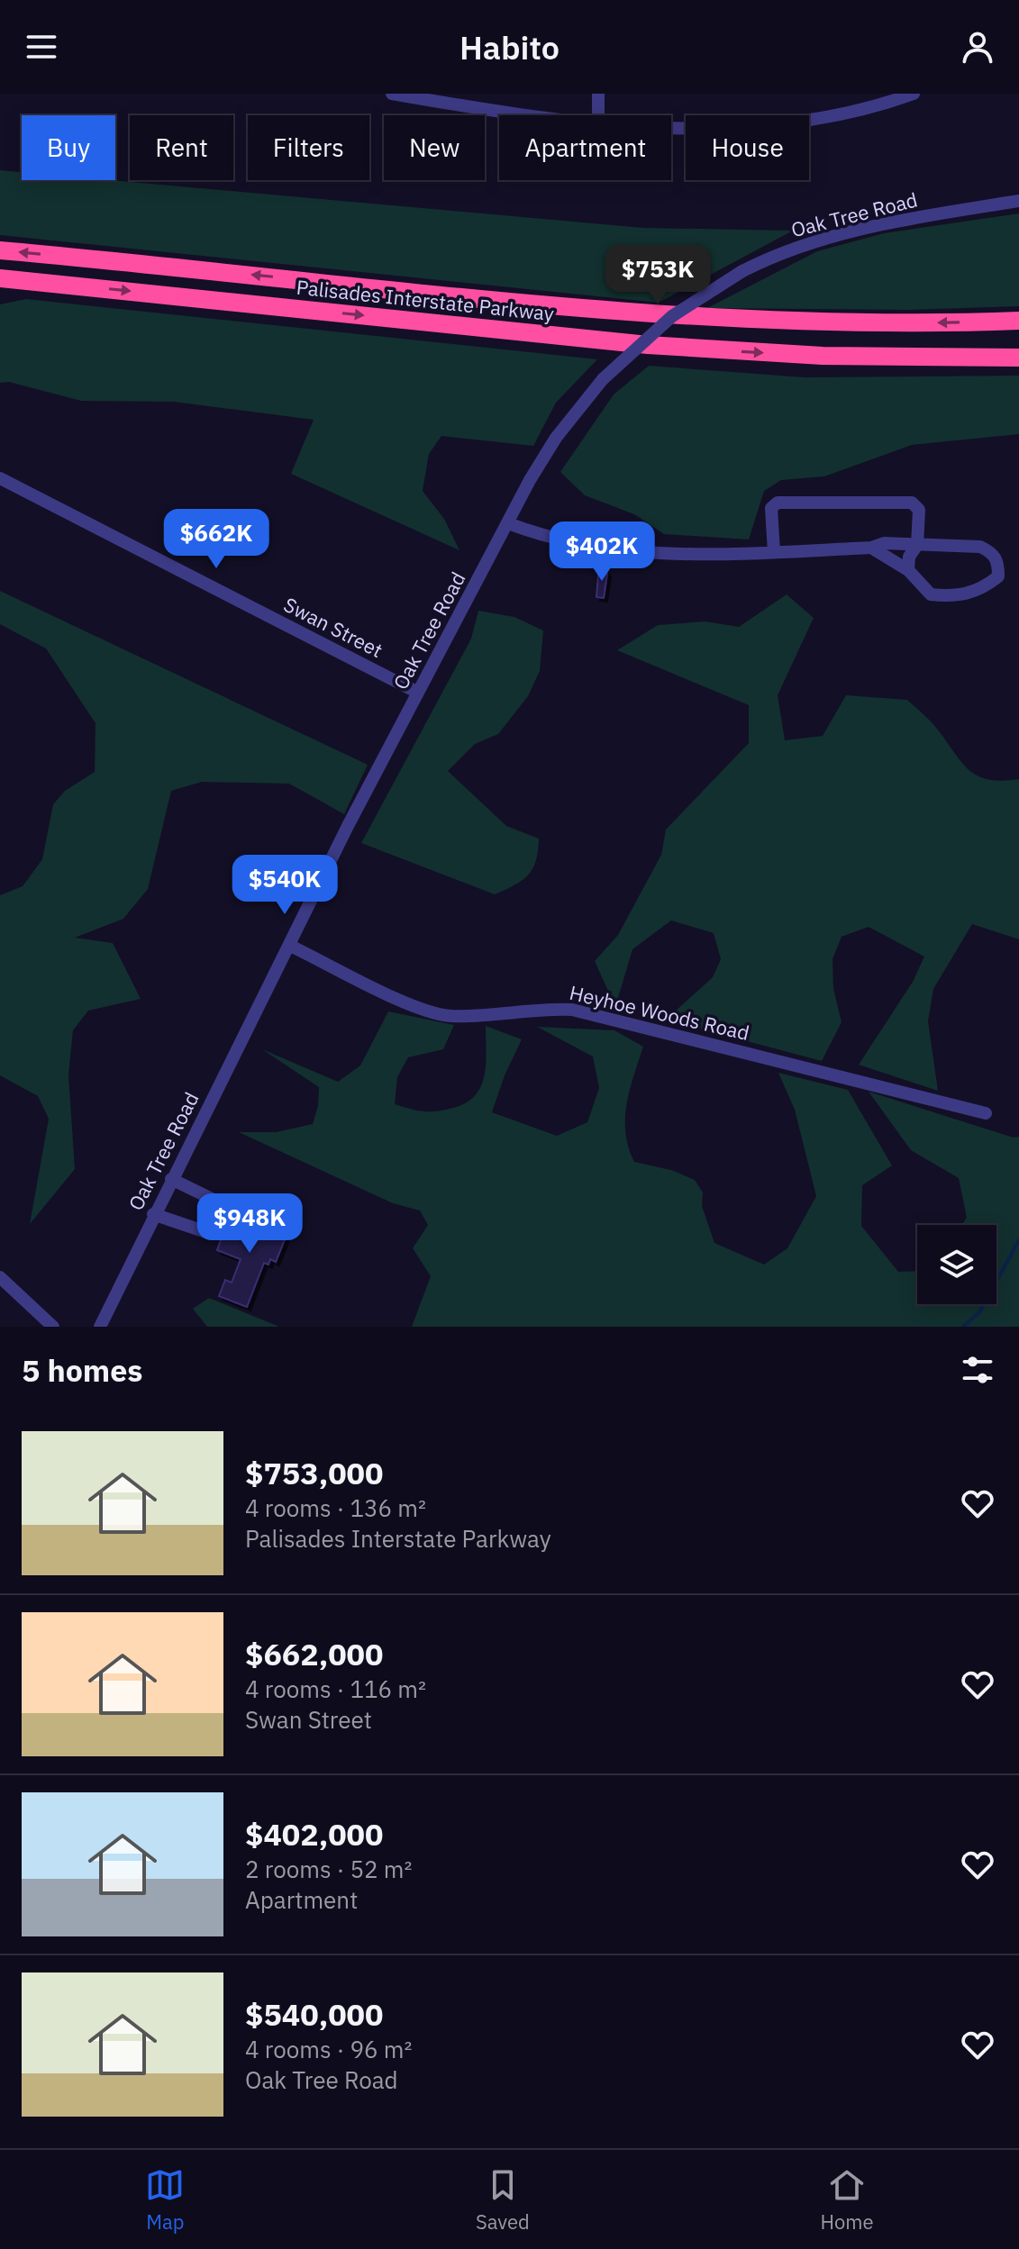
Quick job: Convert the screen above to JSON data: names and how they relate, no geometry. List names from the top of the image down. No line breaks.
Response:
{"streets":{"highway":["Palisades Interstate Parkway"],"street":["Oak Tree Road","Swan Street","Heyhoe Woods Road"]},"crossings":[["Oak Tree Road","Swan Street"],["Oak Tree Road","Heyhoe Woods Road"]],"page":{"header":"Habito","chip":["Buy","Rent","Filters","New","Apartment","House"],"price":["$753K","$662K","$402K","$540K","$948K"],"heading":"5 homes","list":[{"name":"$753,000","note":"4 rooms · 136 m² · Palisades Interstate Parkway"},{"name":"$662,000","note":"4 rooms · 116 m² · Swan Street"},{"name":"$402,000","note":"2 rooms · 52 m² · Apartment"},{"name":"$540,000","note":"4 rooms · 96 m² · Oak Tree Road"}],"tabs":["Map","Saved","Home"]}}
